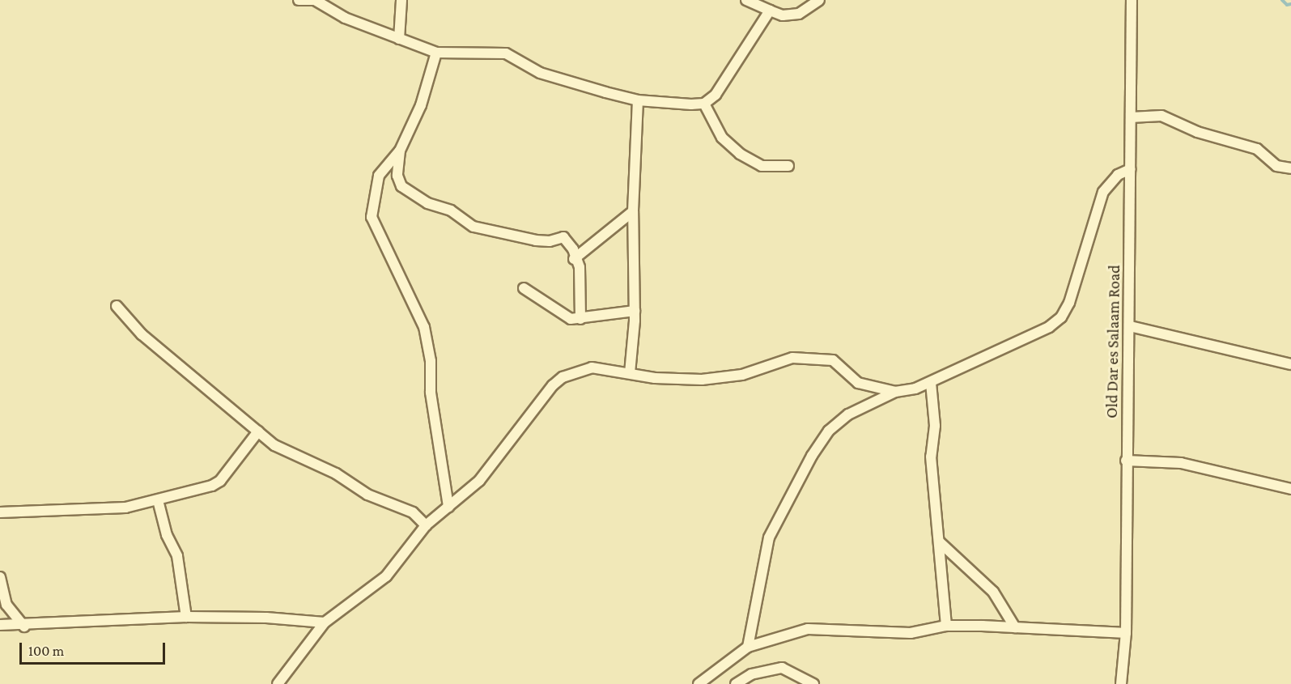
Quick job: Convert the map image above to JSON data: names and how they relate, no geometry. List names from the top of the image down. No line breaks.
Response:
{"streets":{"street":["Old Dar es Salaam Road"]},"scale_bar":"100 m"}
